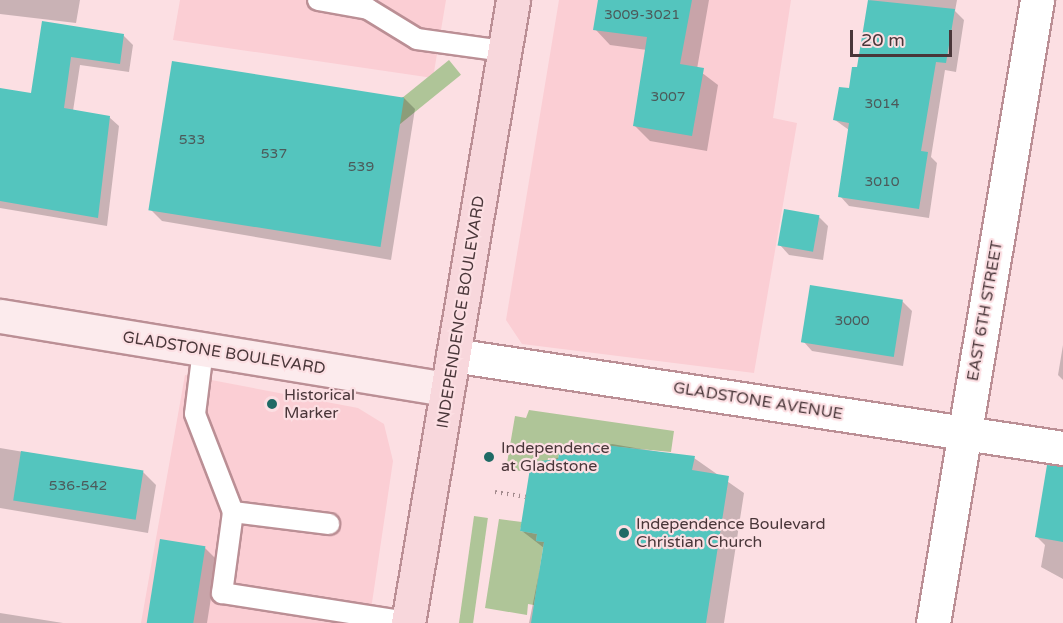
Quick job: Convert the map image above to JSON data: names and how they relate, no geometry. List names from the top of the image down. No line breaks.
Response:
{"streets":{"main road":["INDEPENDENCE BOULEVARD"],"street":["EAST 6TH STREET","GLADSTONE BOULEVARD","GLADSTONE AVENUE"]},"crossings":[["EAST 6TH STREET","GLADSTONE AVENUE"],["INDEPENDENCE BOULEVARD","GLADSTONE BOULEVARD"],["INDEPENDENCE BOULEVARD","GLADSTONE AVENUE"]],"places":["Historical Marker","Independence at Gladstone","Independence Boulevard Christian Church"],"house_numbers":["3009-3021","3007","3014","533","537","539","3010","3000","536-542"],"scale_bar":"20 m"}
